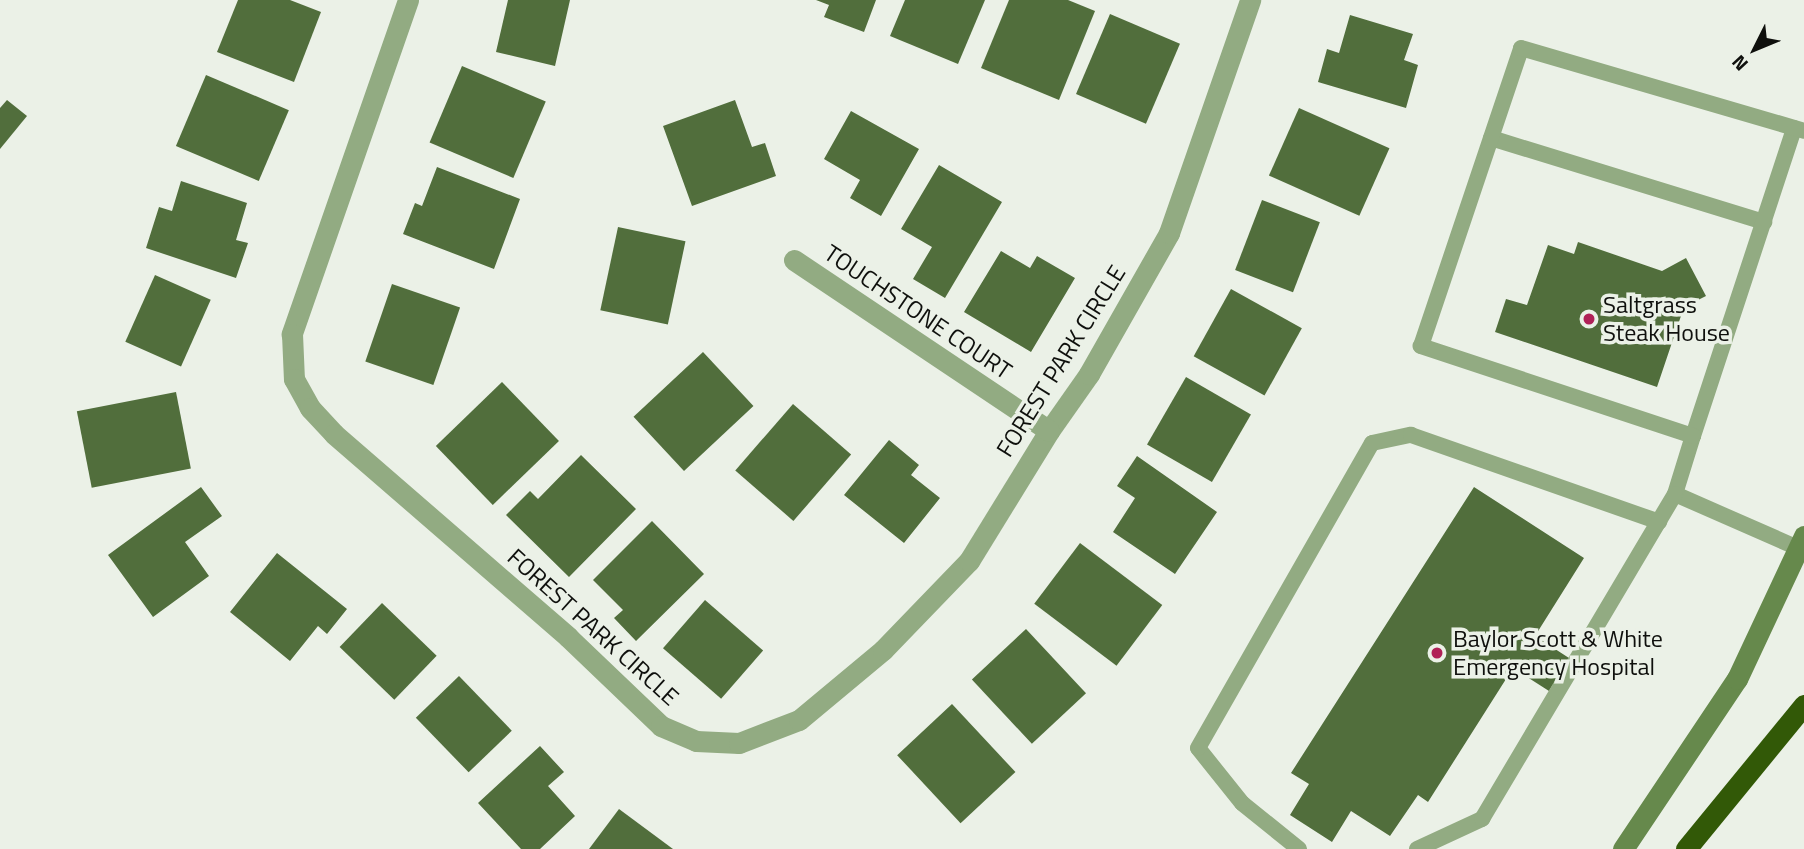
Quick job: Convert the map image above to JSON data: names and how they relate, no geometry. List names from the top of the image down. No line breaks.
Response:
{"streets":{"street":["TOUCHSTONE COURT","FOREST PARK CIRCLE"]},"crossings":[["TOUCHSTONE COURT","FOREST PARK CIRCLE"]],"places":["Saltgrass Steak House","Baylor Scott & White Emergency Hospital"],"north":"bottom left"}
